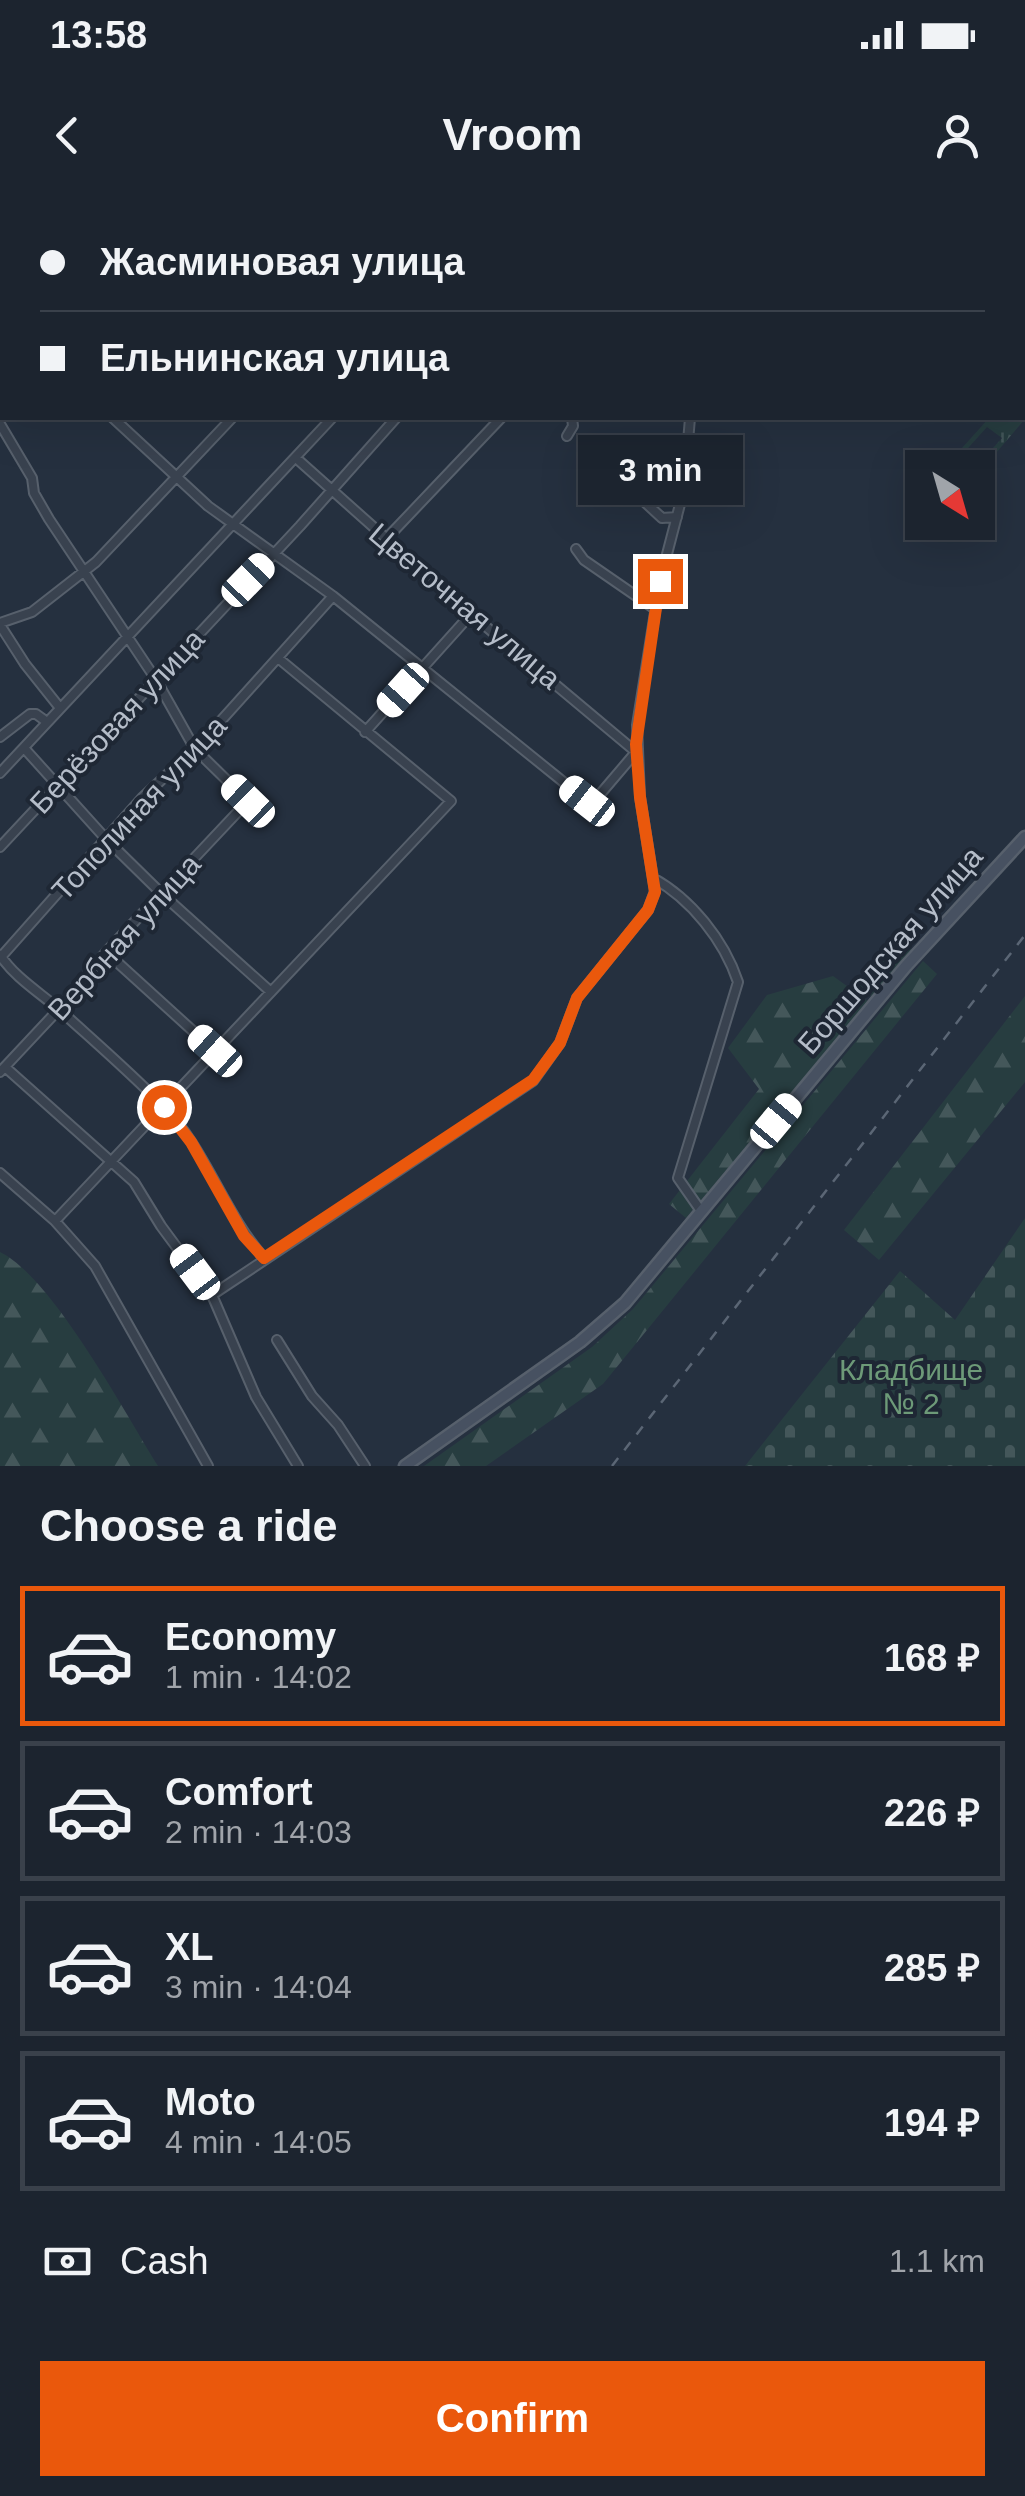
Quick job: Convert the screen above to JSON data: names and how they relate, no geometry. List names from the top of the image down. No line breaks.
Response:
{"streets":{"street":["Цветочная улица","Берёзовая улица","Тополиная улица","Вербная улица","Боршодская улица"]},"crossings":[["Цветочная улица","Берёзовая улица"],["Тополиная улица","Вербная улица"]],"parks":["Кладбище № 2"],"north":"bottom right","page":{"status":"13:58","header":"Vroom","banner":["Жасминовая улица","Ельнинская улица"],"bubble":"3 min","heading":"Choose a ride","list":[{"name":"Economy","note":"1 min · 14:02","value":"168 ₽"},{"name":"Comfort","note":"2 min · 14:03","value":"226 ₽"},{"name":"XL","note":"3 min · 14:04","value":"285 ₽"},{"name":"Moto","note":"4 min · 14:05","value":"194 ₽"}],"pay":["Cash","1.1 km"],"buttons":"Confirm"}}
